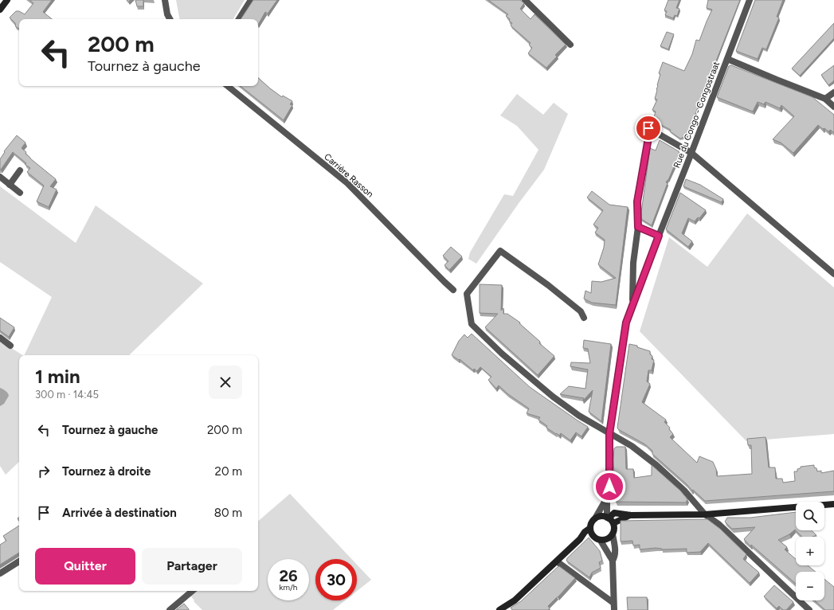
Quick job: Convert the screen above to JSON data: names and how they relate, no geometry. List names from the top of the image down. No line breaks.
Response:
{"streets":{"street":["Rue du Congo - Congostraat","Carrière Rasson"]},"page":{"turn":["200 m","Tournez à gauche"],"heading":["1 min","300 m · 14:45"],"list":[{"name":"Tournez à gauche","value":"200 m"},{"name":"Tournez à droite","value":"20 m"},{"name":"Arrivée à destination","value":"80 m"}],"map_buttons":["+","−"],"buttons":["Quitter","Partager"],"speed":"26 km/h","limit":"30"}}
